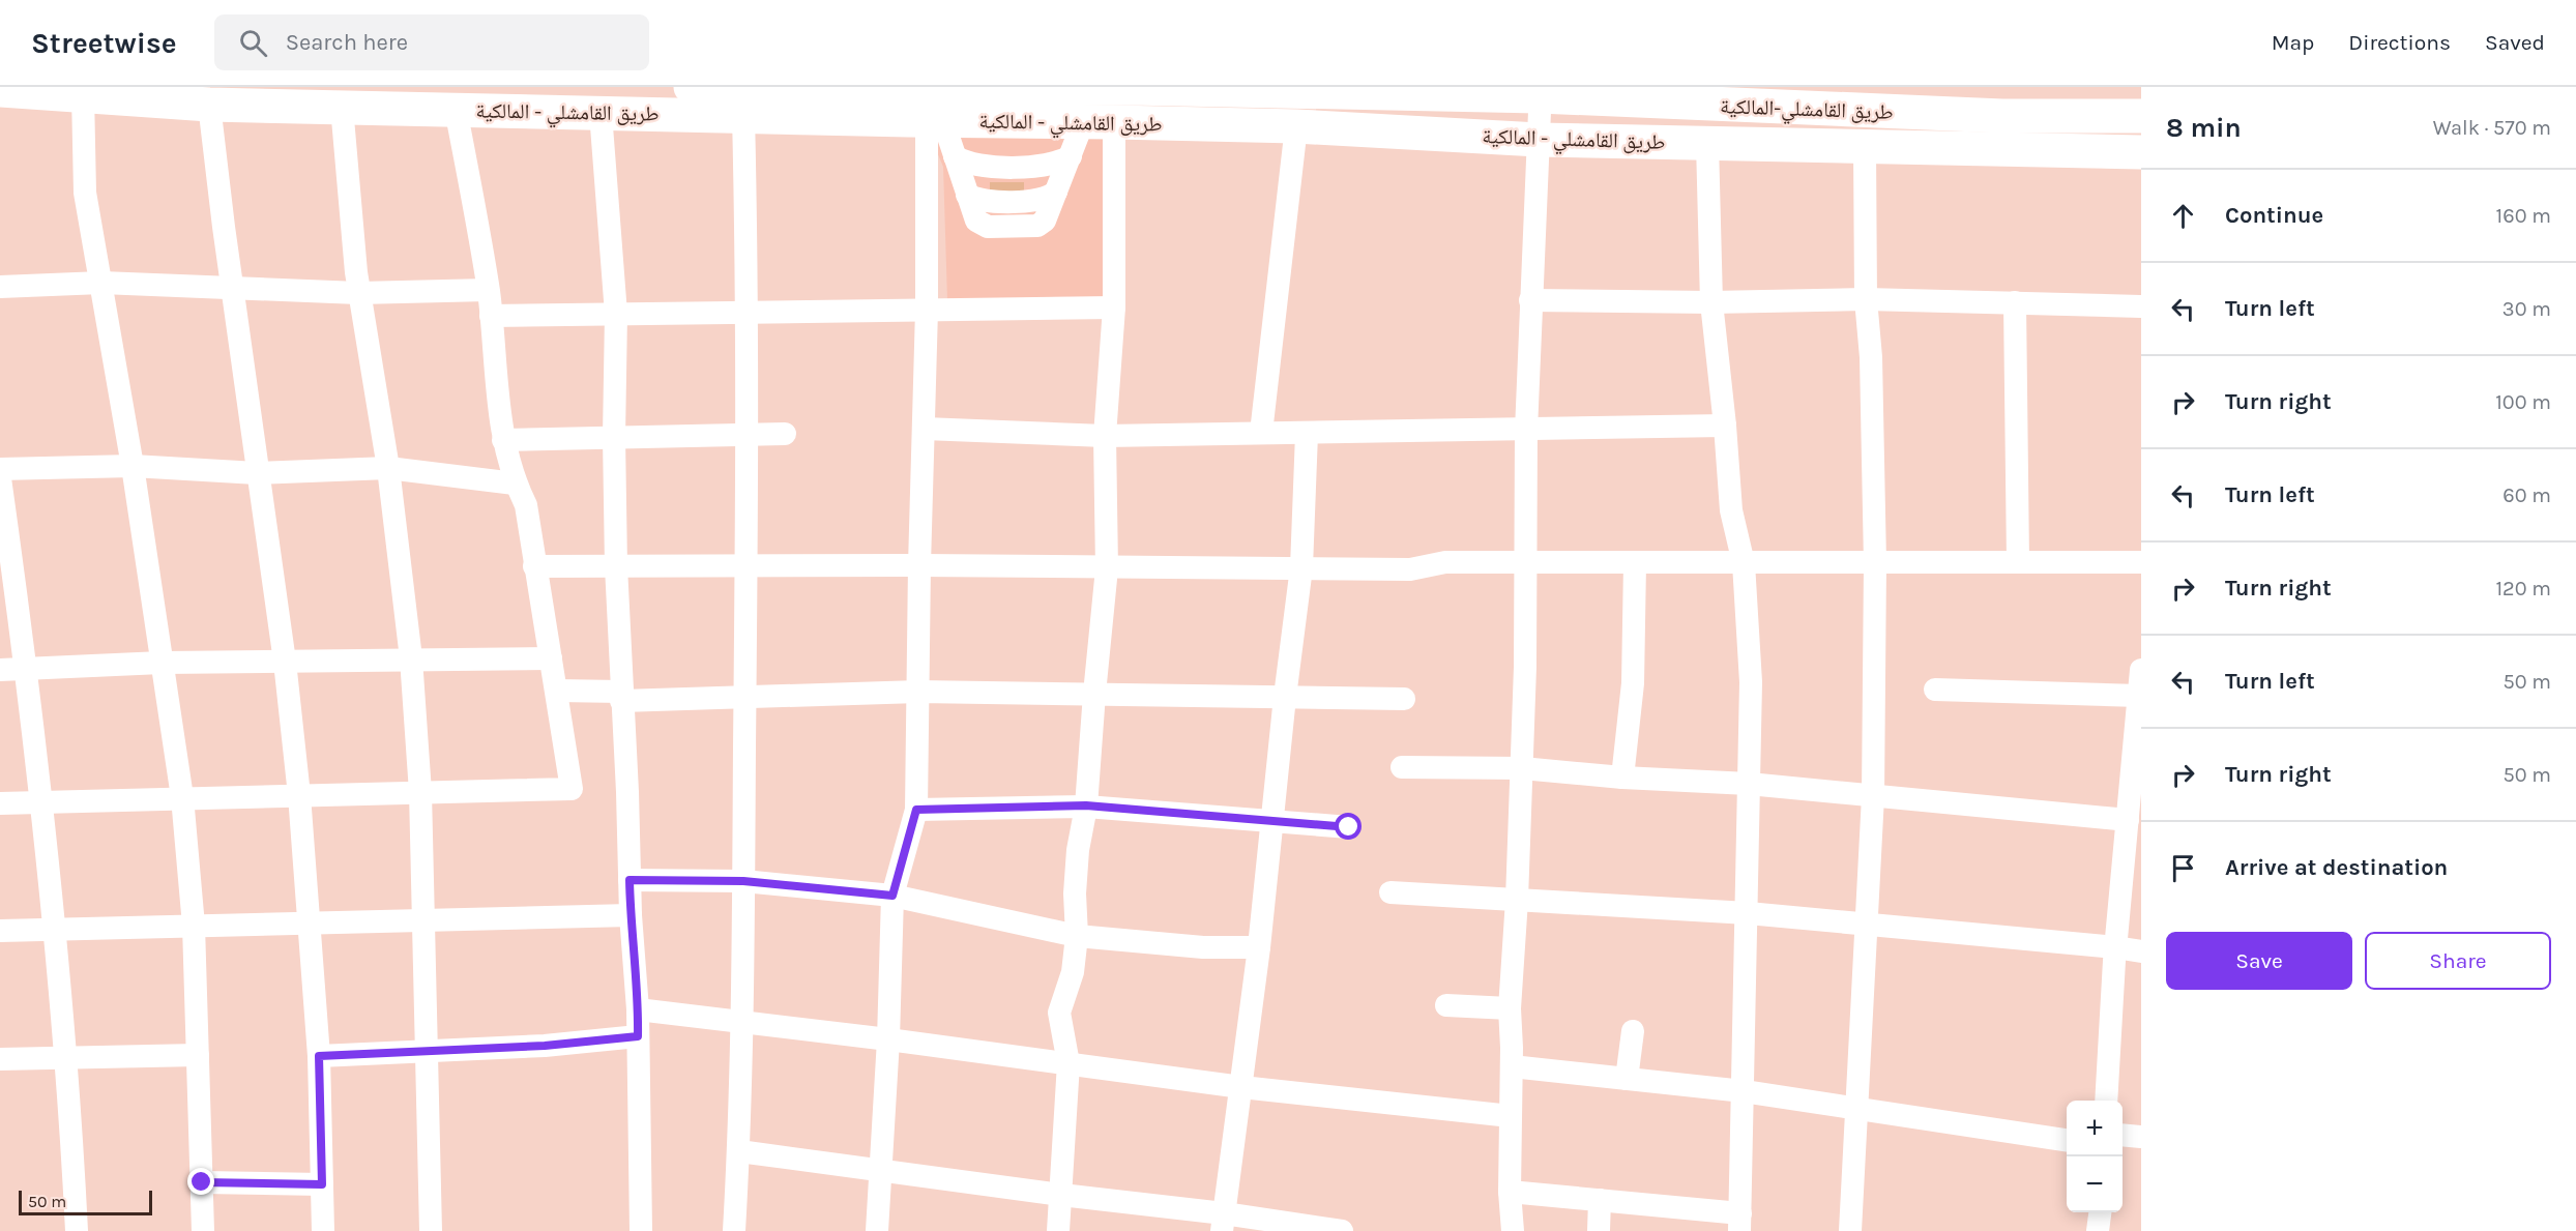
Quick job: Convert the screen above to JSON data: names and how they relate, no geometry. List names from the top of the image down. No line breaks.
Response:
{"streets":{"highway":["طريق القامشلي-المالكية","طريق القامشلي - المالكية"]},"crossings":[["طريق القامشلي-المالكية","طريق القامشلي - المالكية"]],"scale_bar":"50 m","page":{"header":"Streetwise","search":"Search here","nav":["Map","Directions","Saved"],"heading":["8 min","Walk · 570 m"],"list":[["Continue","160 m"],["Turn left","30 m"],["Turn right","100 m"],["Turn left","60 m"],["Turn right","120 m"],["Turn left","50 m"],["Turn right","50 m"],"Arrive at destination"],"buttons":["Save","Share"],"map_buttons":["+","−"],"scale":"50 m"}}
